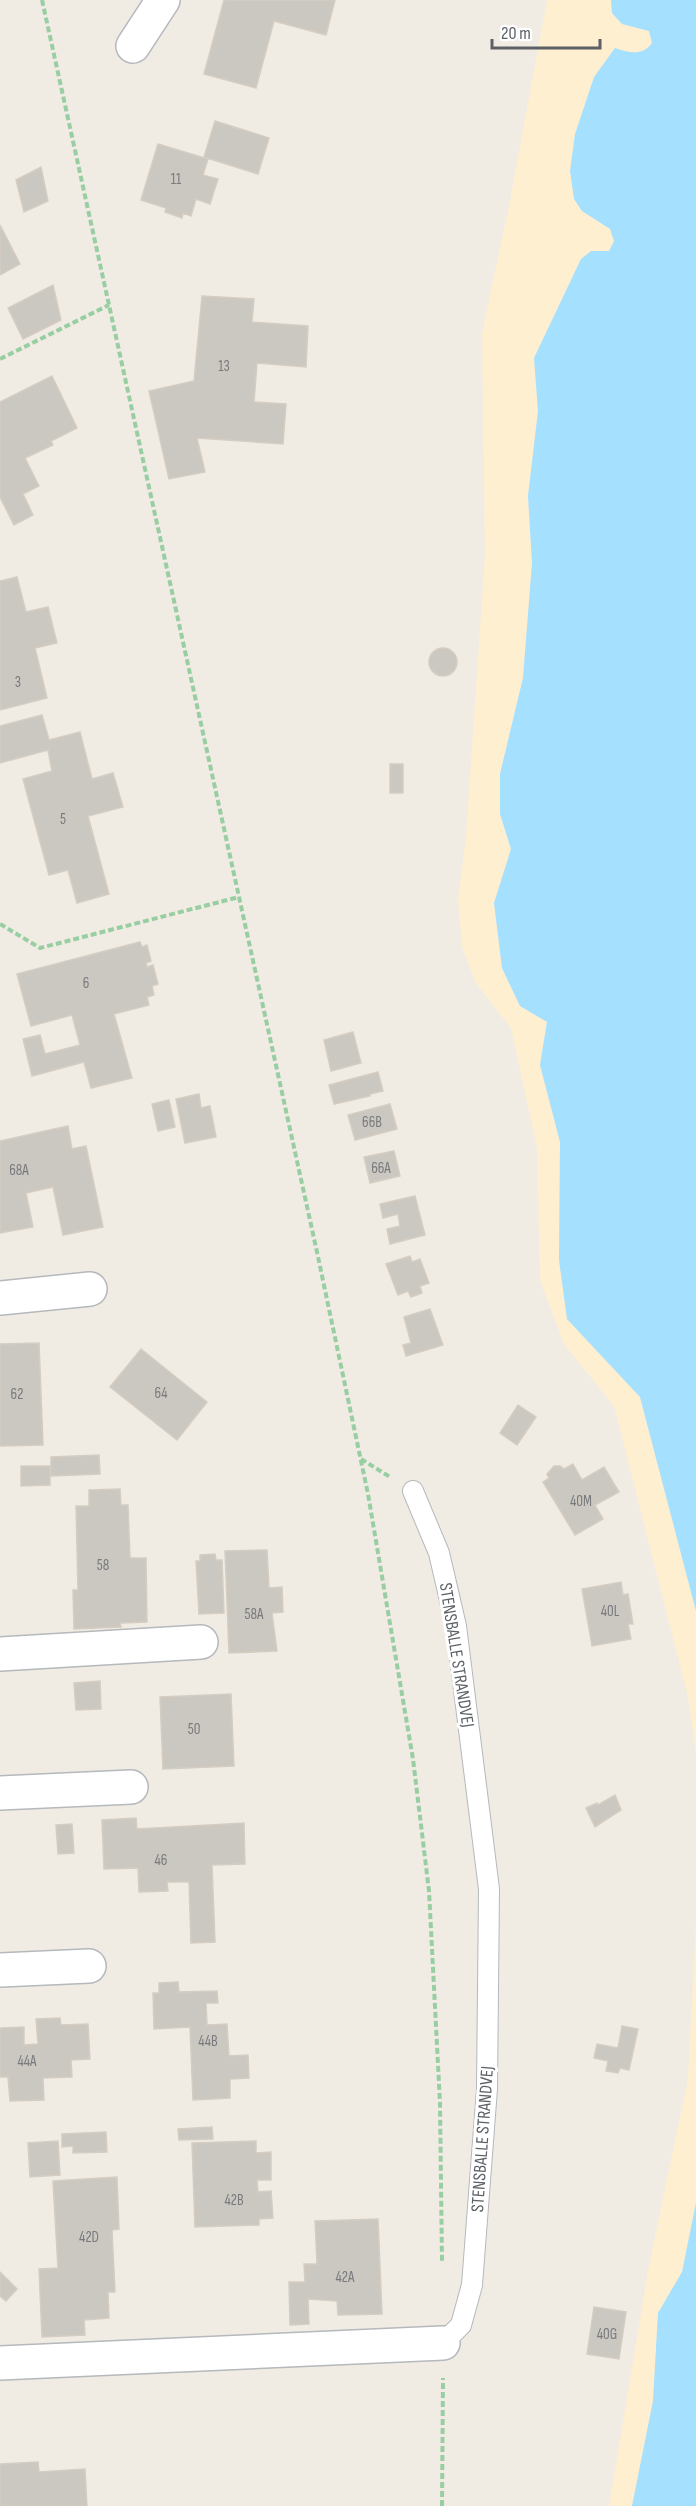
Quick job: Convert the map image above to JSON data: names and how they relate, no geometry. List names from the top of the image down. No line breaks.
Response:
{"streets":{"lane":["STENSBALLE STRANDVEJ"]},"house_numbers":["11","13","3","5","6","66B","66A","68A","64","62","40M","58","40L","58A","50","46","44B","44A","42B","42D","42A","40G"],"scale_bar":"20 m"}
